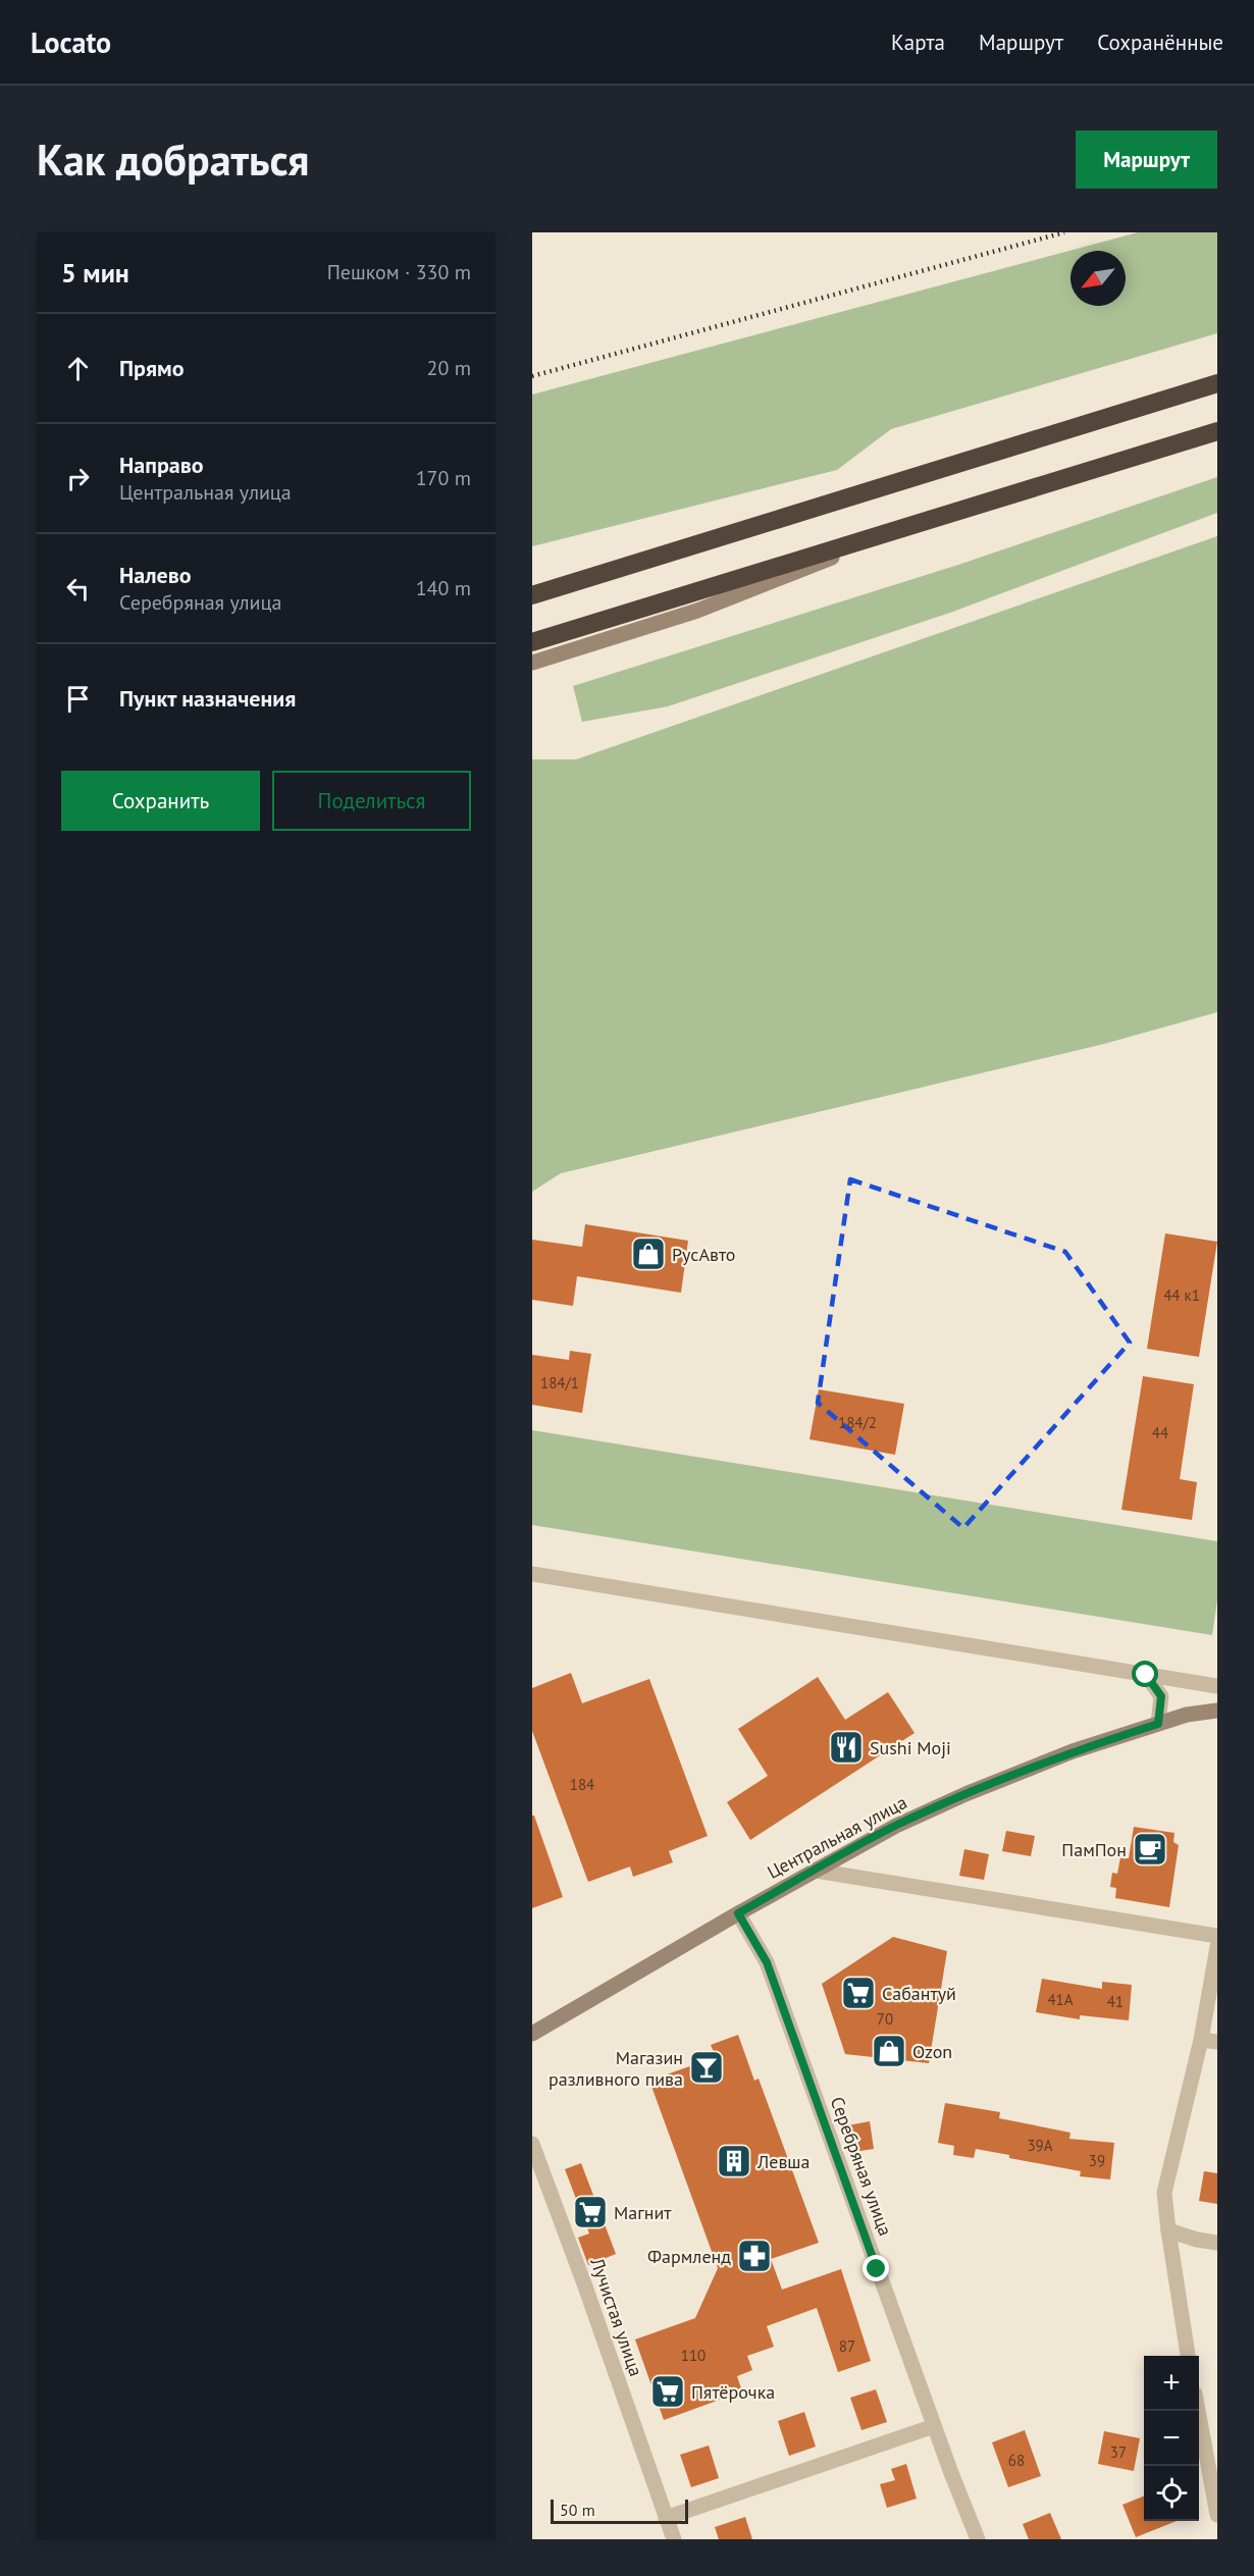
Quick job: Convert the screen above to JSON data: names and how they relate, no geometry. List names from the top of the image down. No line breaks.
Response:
{"streets":{"street":["Центральная улица","Серебряная улица","Лучистая улица"]},"crossings":[["Центральная улица","Серебряная улица"]],"places":{"shop":["РусАвто","Ozon"],"restaurant":["Sushi Moji"],"cafe":["ПамПон"],"supermarket":["Сабантуй","Магнит","Пятёрочка"],"bar":["Магазин разливного пива"],"building":["Левша"],"pharmacy":["Фармленд"]},"house_numbers":["44 к1","184/1","184/2","44","184","41А","41","70","39А","39","87","110","37","68"],"scale_bar":"50 m","north":"bottom left","page":{"header":"Locato","nav":["Карта","Маршрут","Сохранённые"],"buttons":["Маршрут",["Сохранить","Поделиться"]],"title":"Как добраться","heading":["5 мин","Пешком · 330 m"],"list":[["Прямо","20 m"],["Направо","Центральная улица","170 m"],["Налево","Серебряная улица","140 m"],"Пункт назначения"],"map_buttons":["+","−"],"scale":"50 m"}}
